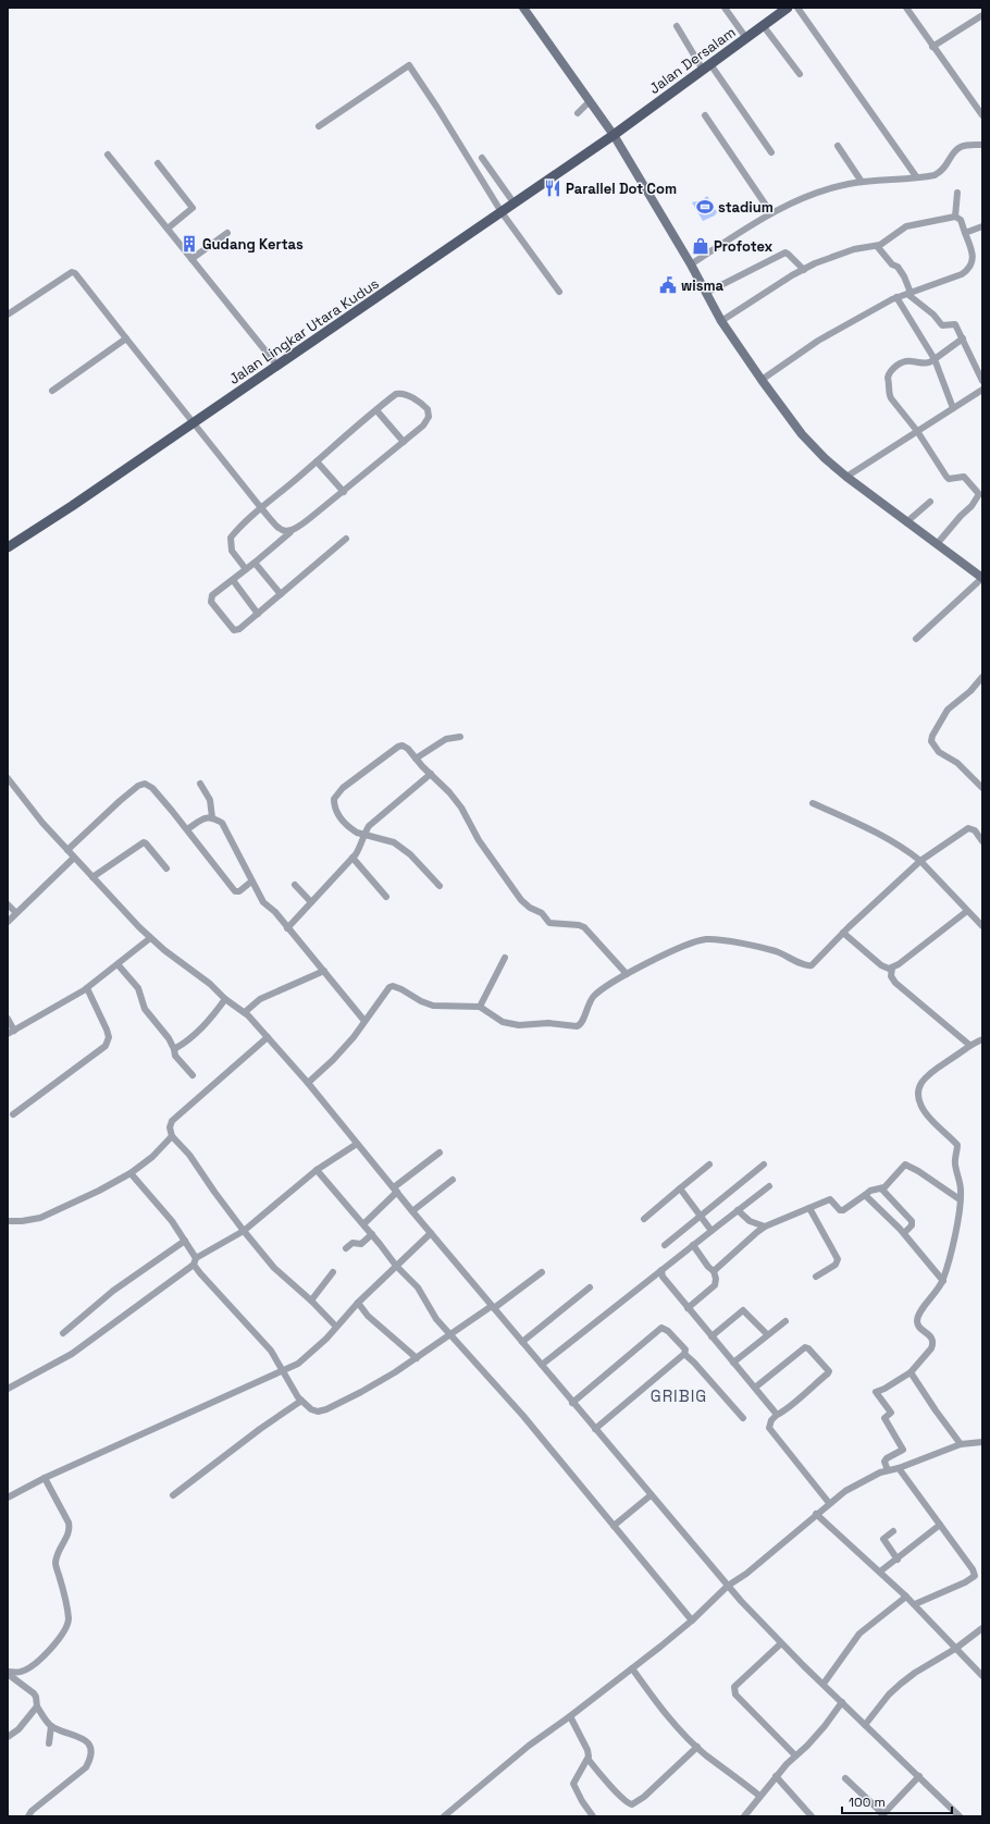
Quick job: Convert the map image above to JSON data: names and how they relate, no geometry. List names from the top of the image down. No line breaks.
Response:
{"streets":{"main road":["Jalan Dersalam","Jalan Lingkar Utara Kudus"]},"crossings":[["Jalan Dersalam","Jalan Lingkar Utara Kudus"]],"districts":["GRIBIG"],"places":{"restaurant":["Parallel Dot Com"],"sports":["stadium"],"building":["Gudang Kertas"],"shop":["Profotex"],"public building":["wisma"]},"scale_bar":"100 m"}
